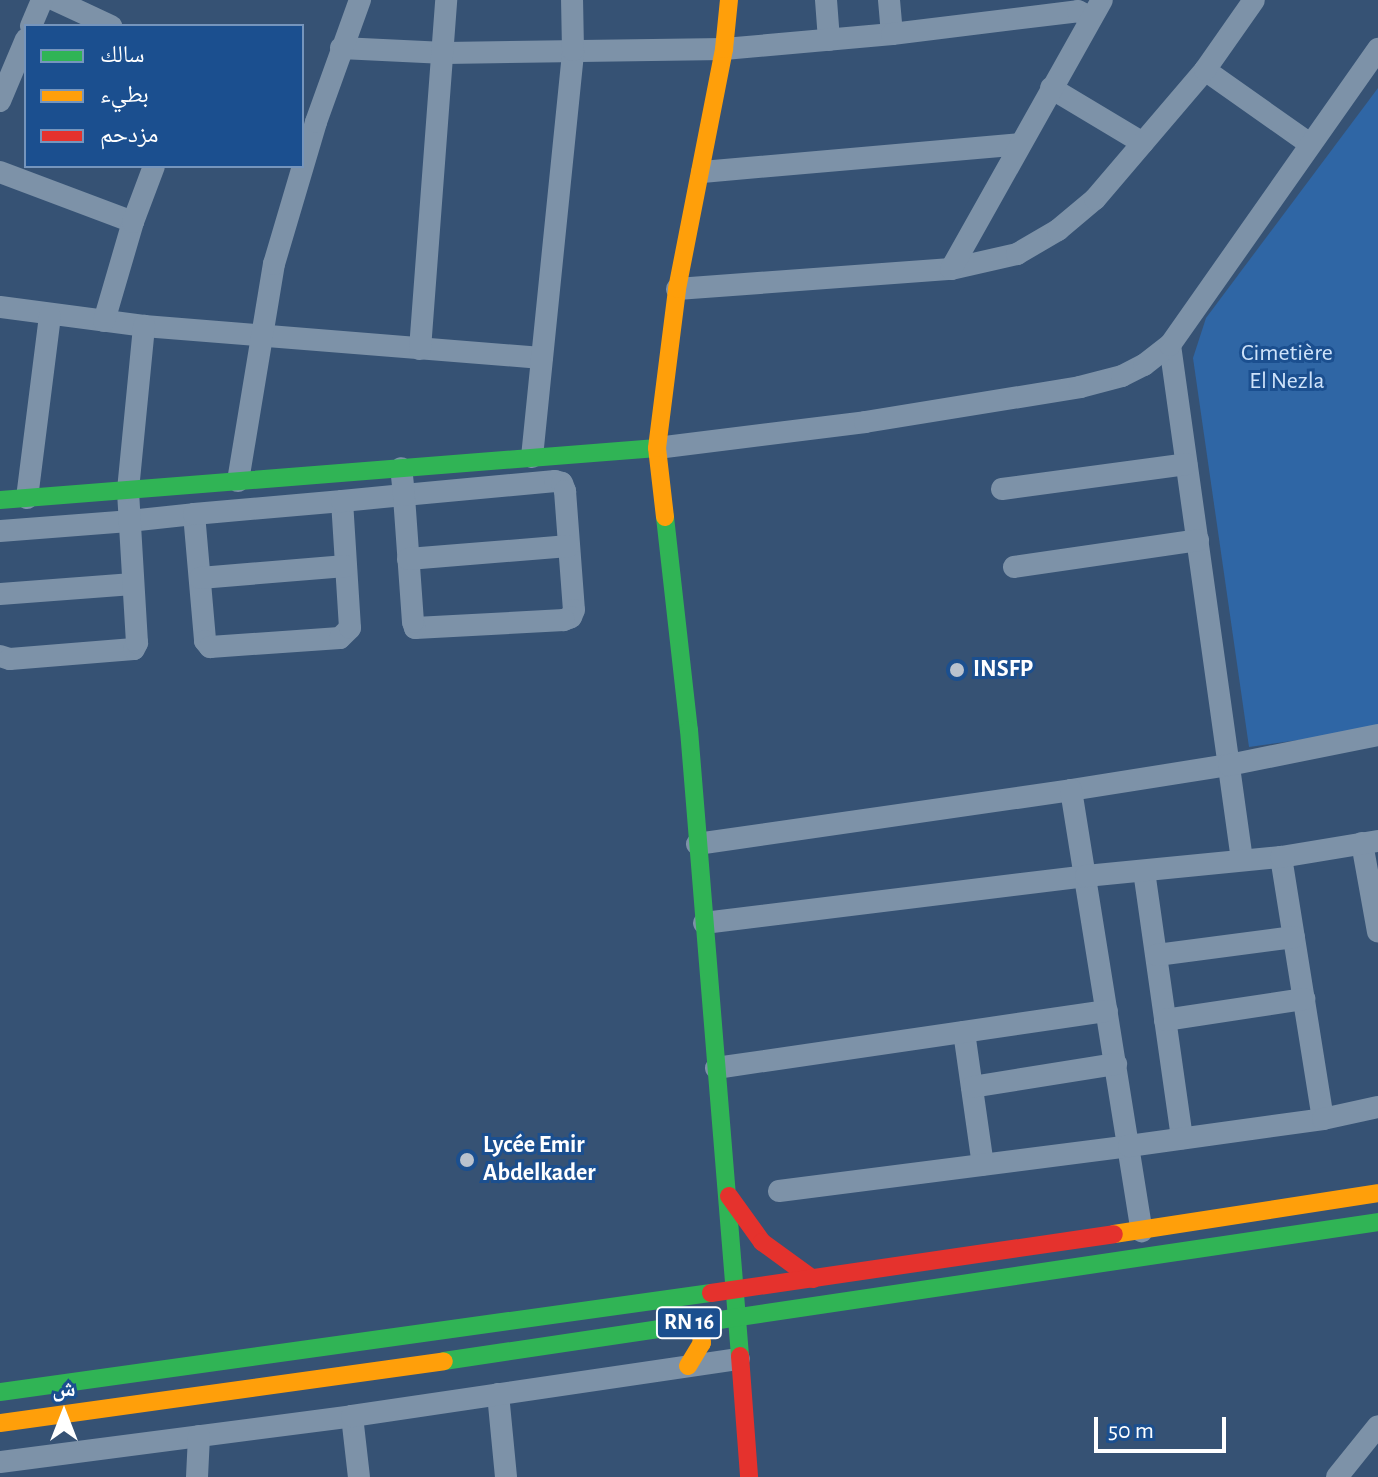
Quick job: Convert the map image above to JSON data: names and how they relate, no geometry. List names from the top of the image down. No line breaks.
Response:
{"streets":{"main road":["RN 16"]},"parks":["Cimetière El Nezla"],"places":["INSFP","Lycée Emir Abdelkader"],"legend":["سالك","بطيء","مزدحم"],"scale_bar":"50 m","north":"top"}
